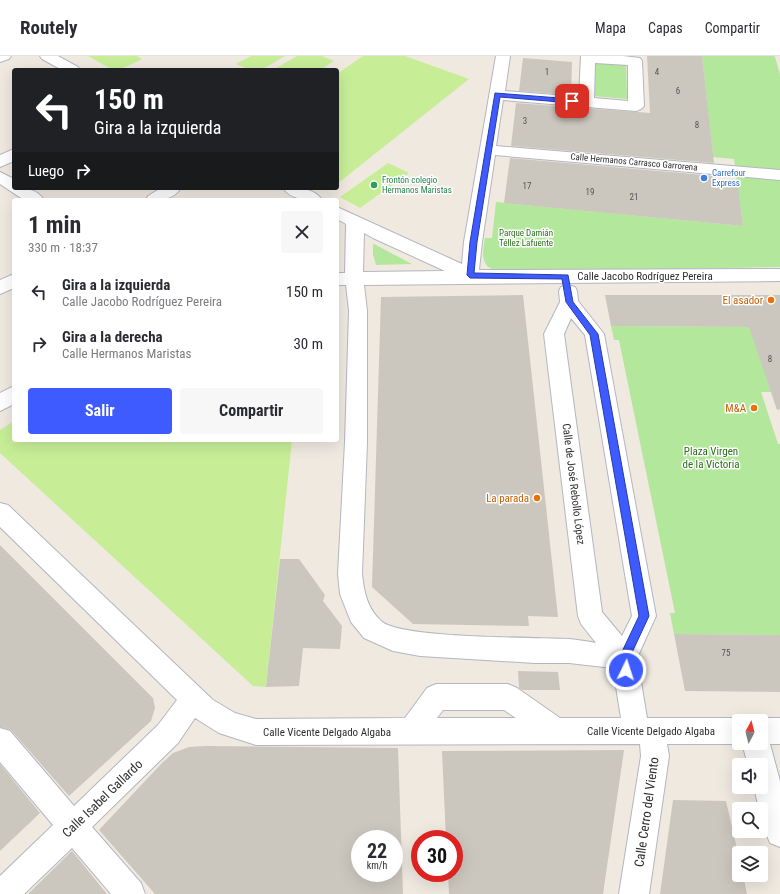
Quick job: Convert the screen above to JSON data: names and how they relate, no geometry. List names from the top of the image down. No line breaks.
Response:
{"streets":{"street":["Calle Hermanos Carrasco Garrorena","Calle Jacobo Rodríguez Pereira","Calle de José Rebollo López","Calle Vicente Delgado Algaba","Calle Isabel Gallardo","Calle Cerro del Viento"]},"crossings":[["Calle de José Rebollo López","Calle Vicente Delgado Algaba"],["Calle de José Rebollo López","Calle Cerro del Viento"],["Calle Vicente Delgado Algaba","Calle Isabel Gallardo"],["Calle Vicente Delgado Algaba","Calle Cerro del Viento"]],"parks":["Parque Damián Téllez Lafuente","Plaza Virgen de la Victoria"],"places":["Carrefour Express","Frontón colegio Hermanos Maristas","El asador","M&A","La parada"],"house_numbers":["1","4","6","3","8","17","19","21","8","75"],"north":"top","page":{"header":"Routely","nav":["Mapa","Capas","Compartir"],"turn":["150 m","Gira a la izquierda"],"then":"Luego","heading":["1 min","330 m · 18:37"],"list":[{"name":"Gira a la izquierda","note":"Calle Jacobo Rodríguez Pereira","value":"150 m"},{"name":"Gira a la derecha","note":"Calle Hermanos Maristas","value":"30 m"}],"buttons":["Salir","Compartir"],"speed":"22 km/h","limit":"30"}}
